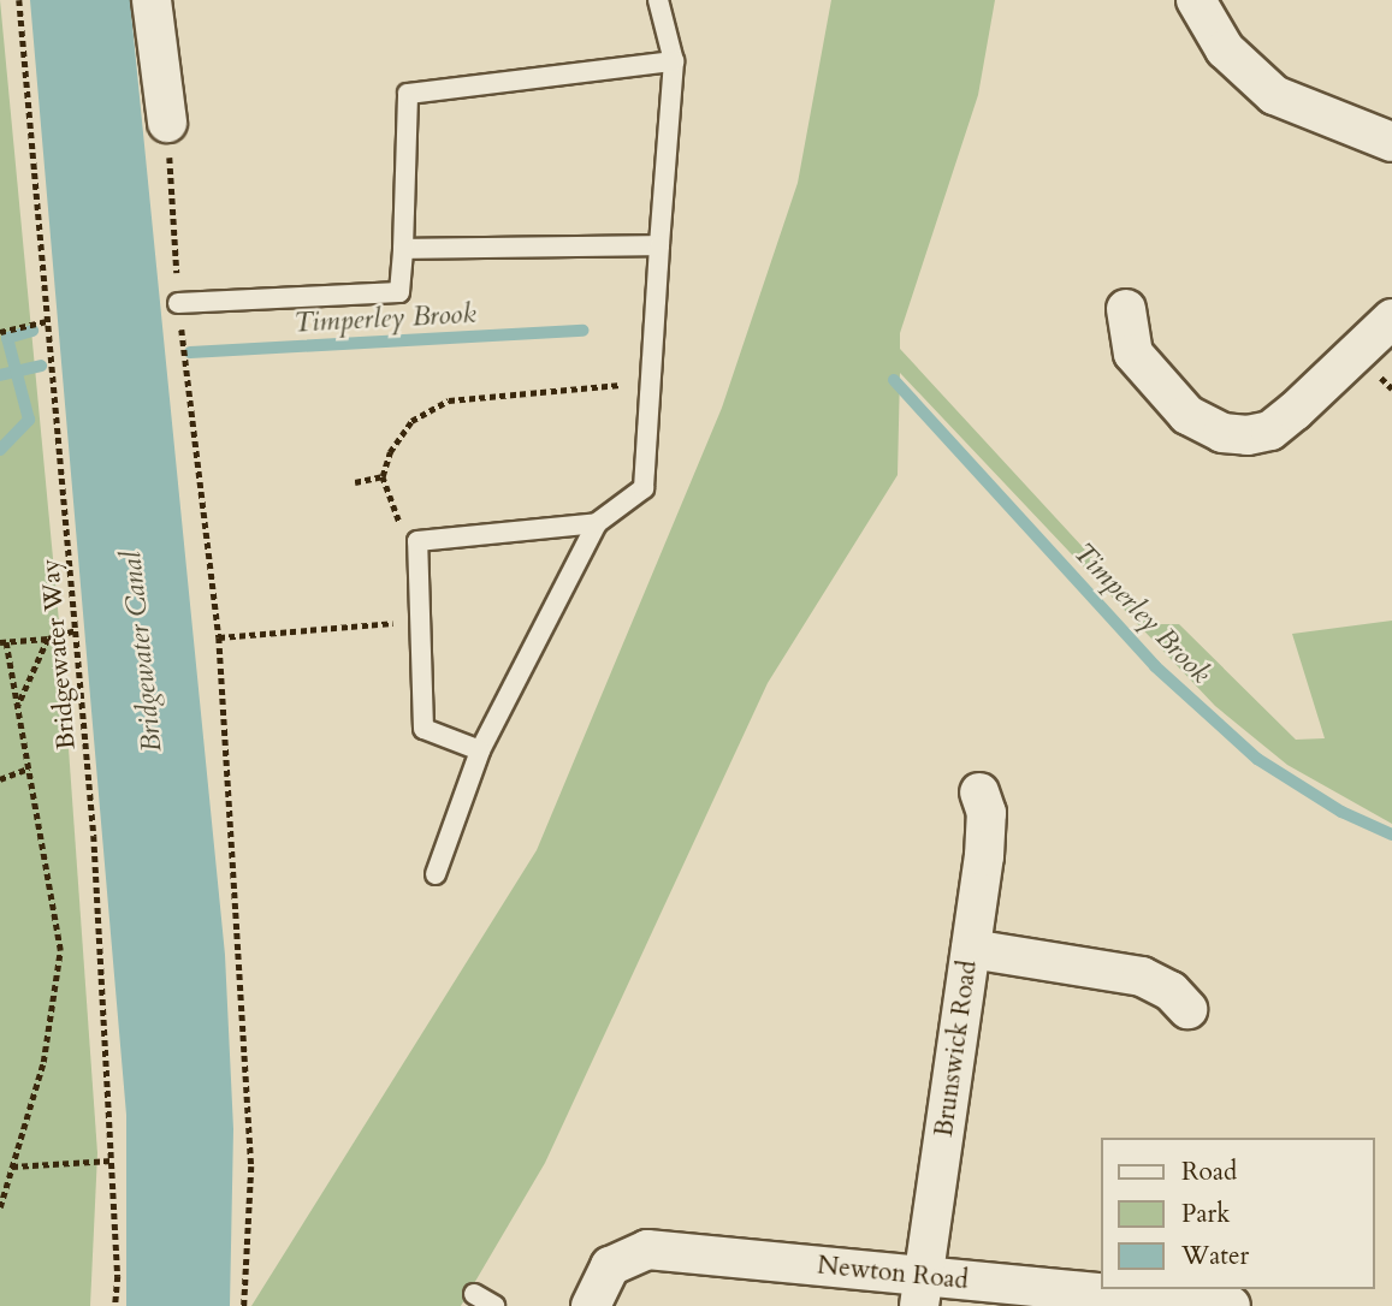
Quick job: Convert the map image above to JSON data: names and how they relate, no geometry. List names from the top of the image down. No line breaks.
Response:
{"streets":{"street":["Brunswick Road","Newton Road"],"path":["Bridgewater Way"]},"crossings":[["Brunswick Road","Newton Road"]],"water":["Timperley Brook","Bridgewater Canal"],"legend":["Road","Park","Water"]}
